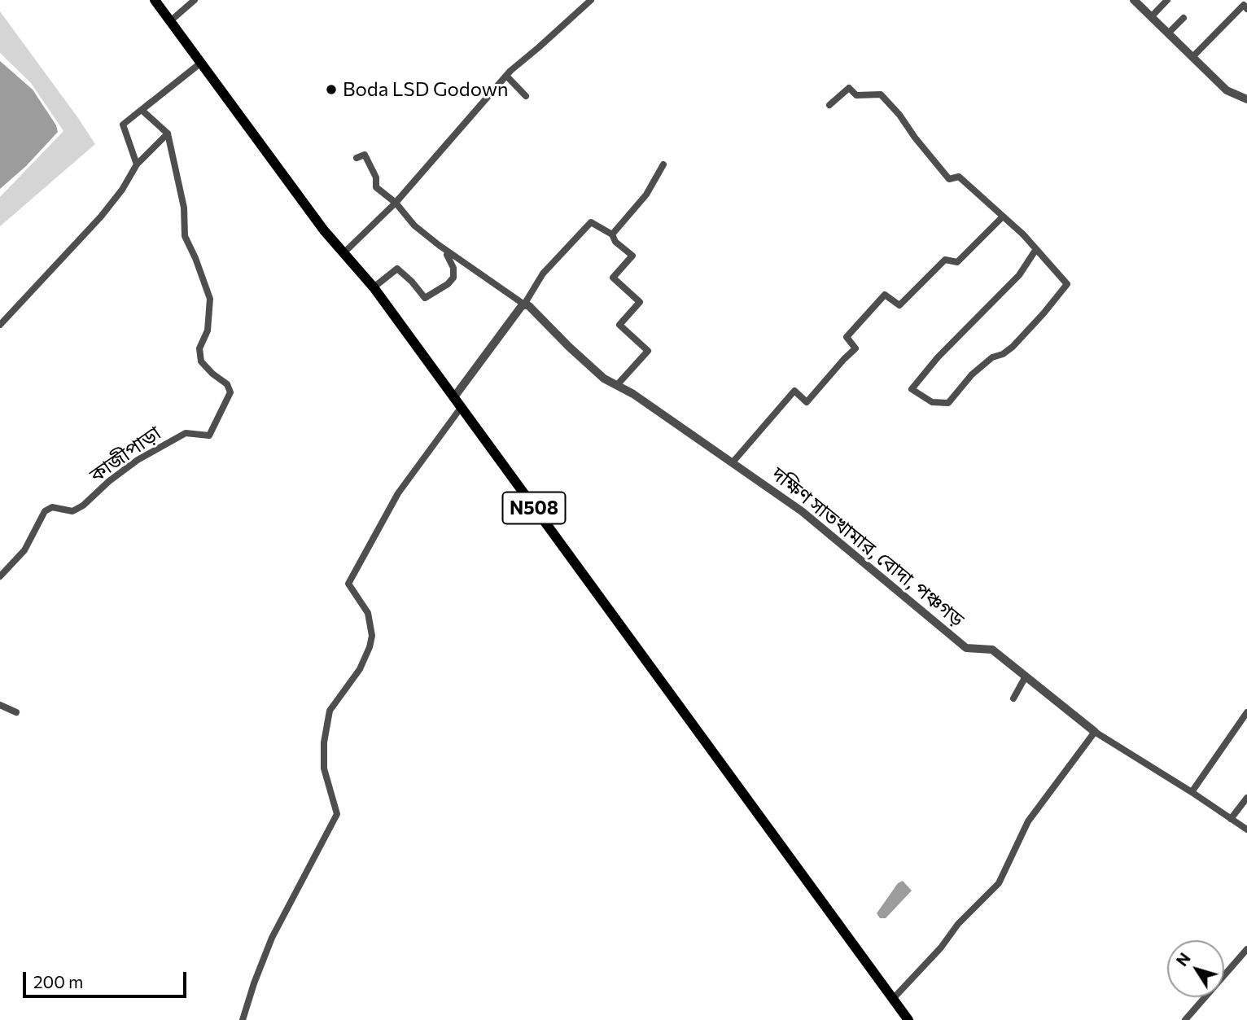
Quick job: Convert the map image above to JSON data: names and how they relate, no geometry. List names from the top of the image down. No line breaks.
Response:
{"streets":{"highway":["N508"],"street":["কাজীপাড়া","দক্ষিণ সাতখামার, বোদা, পঞ্চগড়"]},"places":["Boda LSD Godown"],"scale_bar":"200 m","north":"top left"}
